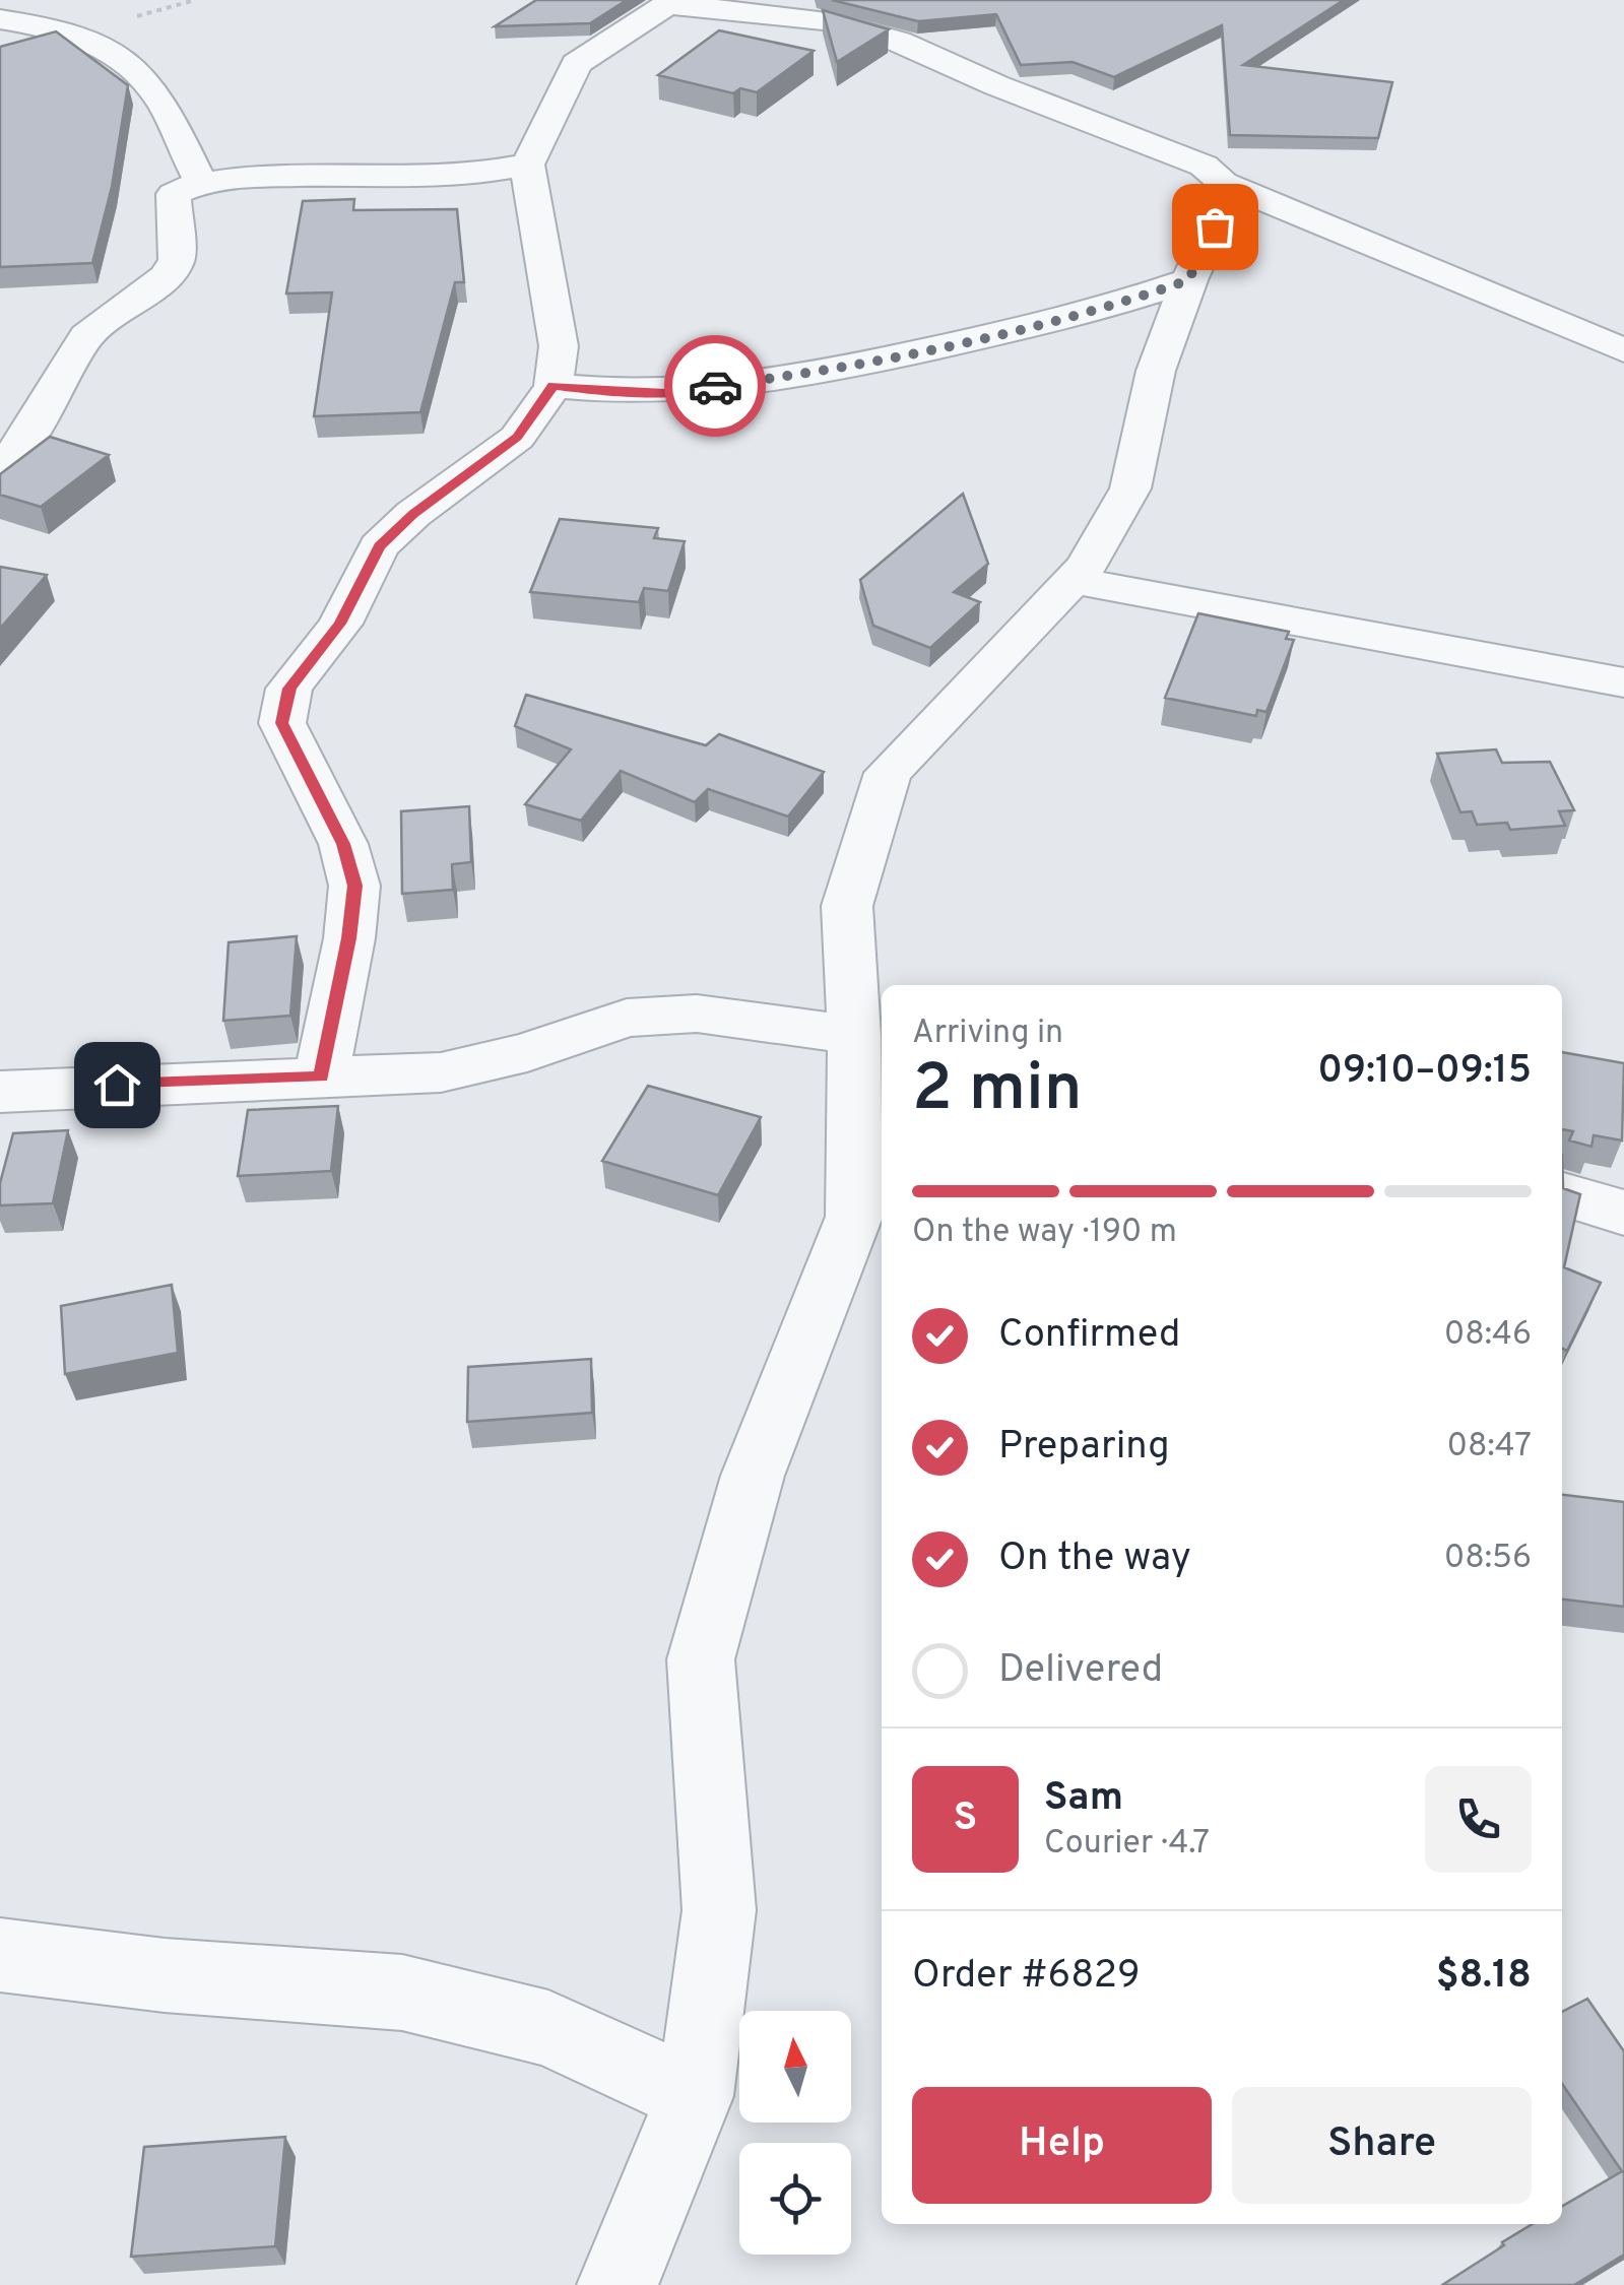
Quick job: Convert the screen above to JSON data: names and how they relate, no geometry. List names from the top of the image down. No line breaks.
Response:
{"north":"top","page":{"heading":["2 min","Arriving in","09:10–09:15"],"panel":["Sam","Courier · 4.7","Order #6829","$8.18"],"bar":"On the way · 190 m","list":[["Confirmed","08:46"],["Preparing","08:47"],["On the way","08:56"],"Delivered"],"round":"S","buttons":["Help","Share"]}}
